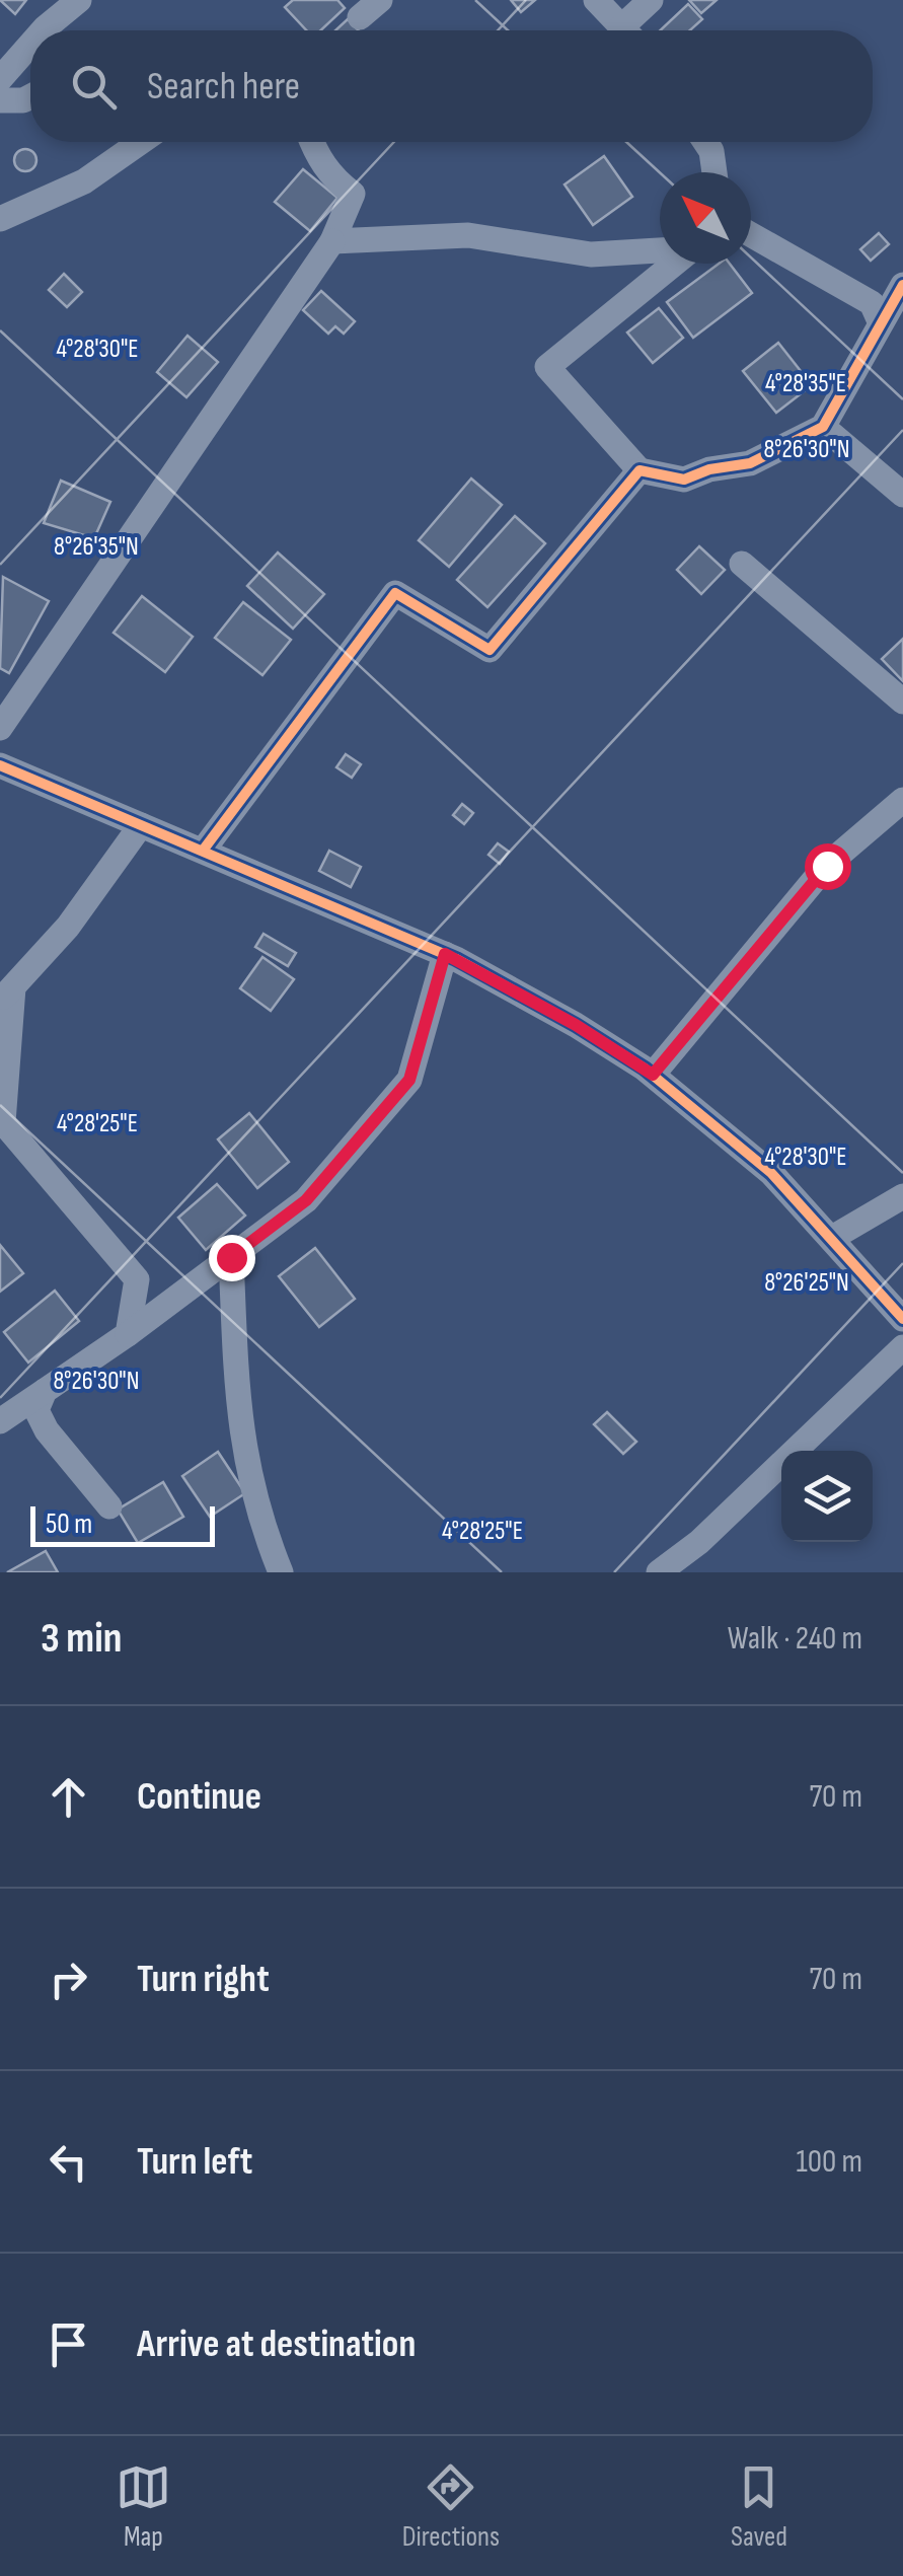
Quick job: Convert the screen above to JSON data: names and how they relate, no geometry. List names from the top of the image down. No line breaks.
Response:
{"scale_bar":"50 m","north":"top left","page":{"search":"Search here","scale":"50 m","heading":["3 min","Walk · 240 m"],"list":[["Continue","70 m"],["Turn right","70 m"],["Turn left","100 m"],"Arrive at destination"],"nav":["Map","Directions","Saved"]},"coordinates":["4°28'30\"E","4°28'35\"E","8°26'30\"N","8°26'35\"N","4°28'25\"E","8°26'25\"N"]}
